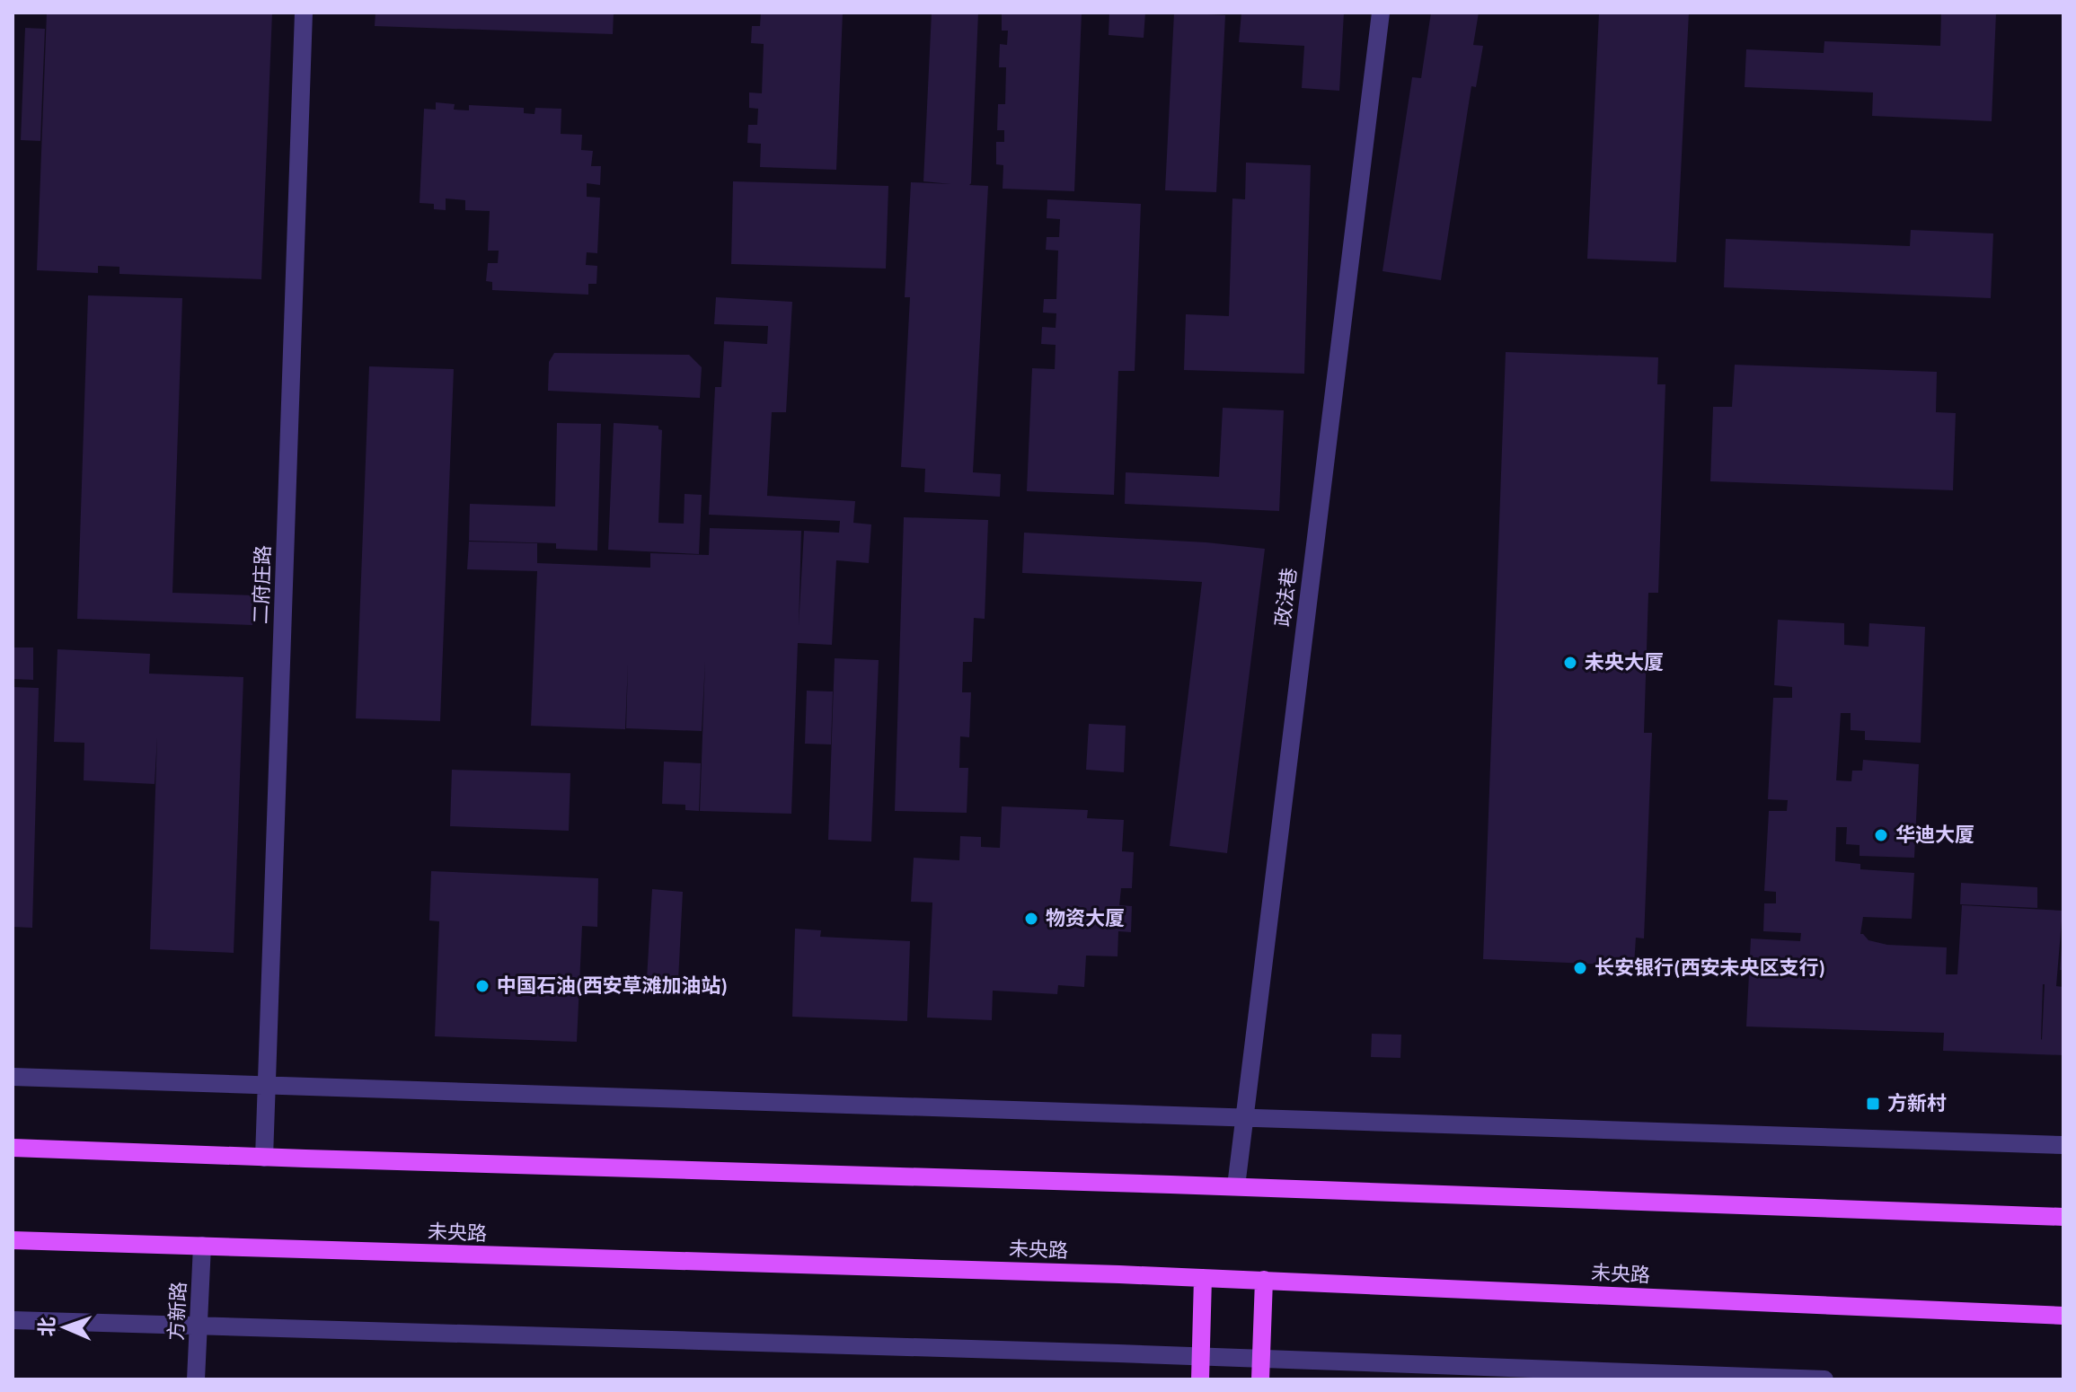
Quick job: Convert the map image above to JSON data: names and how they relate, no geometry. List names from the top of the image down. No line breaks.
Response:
{"streets":{"main road":["未央路"],"street":["二府庄路","政法巷","方新路"]},"crossings":[["未央路","方新路"]],"places":{"other":["未央大厦","华迪大厦","物资大厦","长安银行(西安未央区支行)","中国石油(西安草滩加油站)"],"transit":["方新村"]},"north":"left"}
